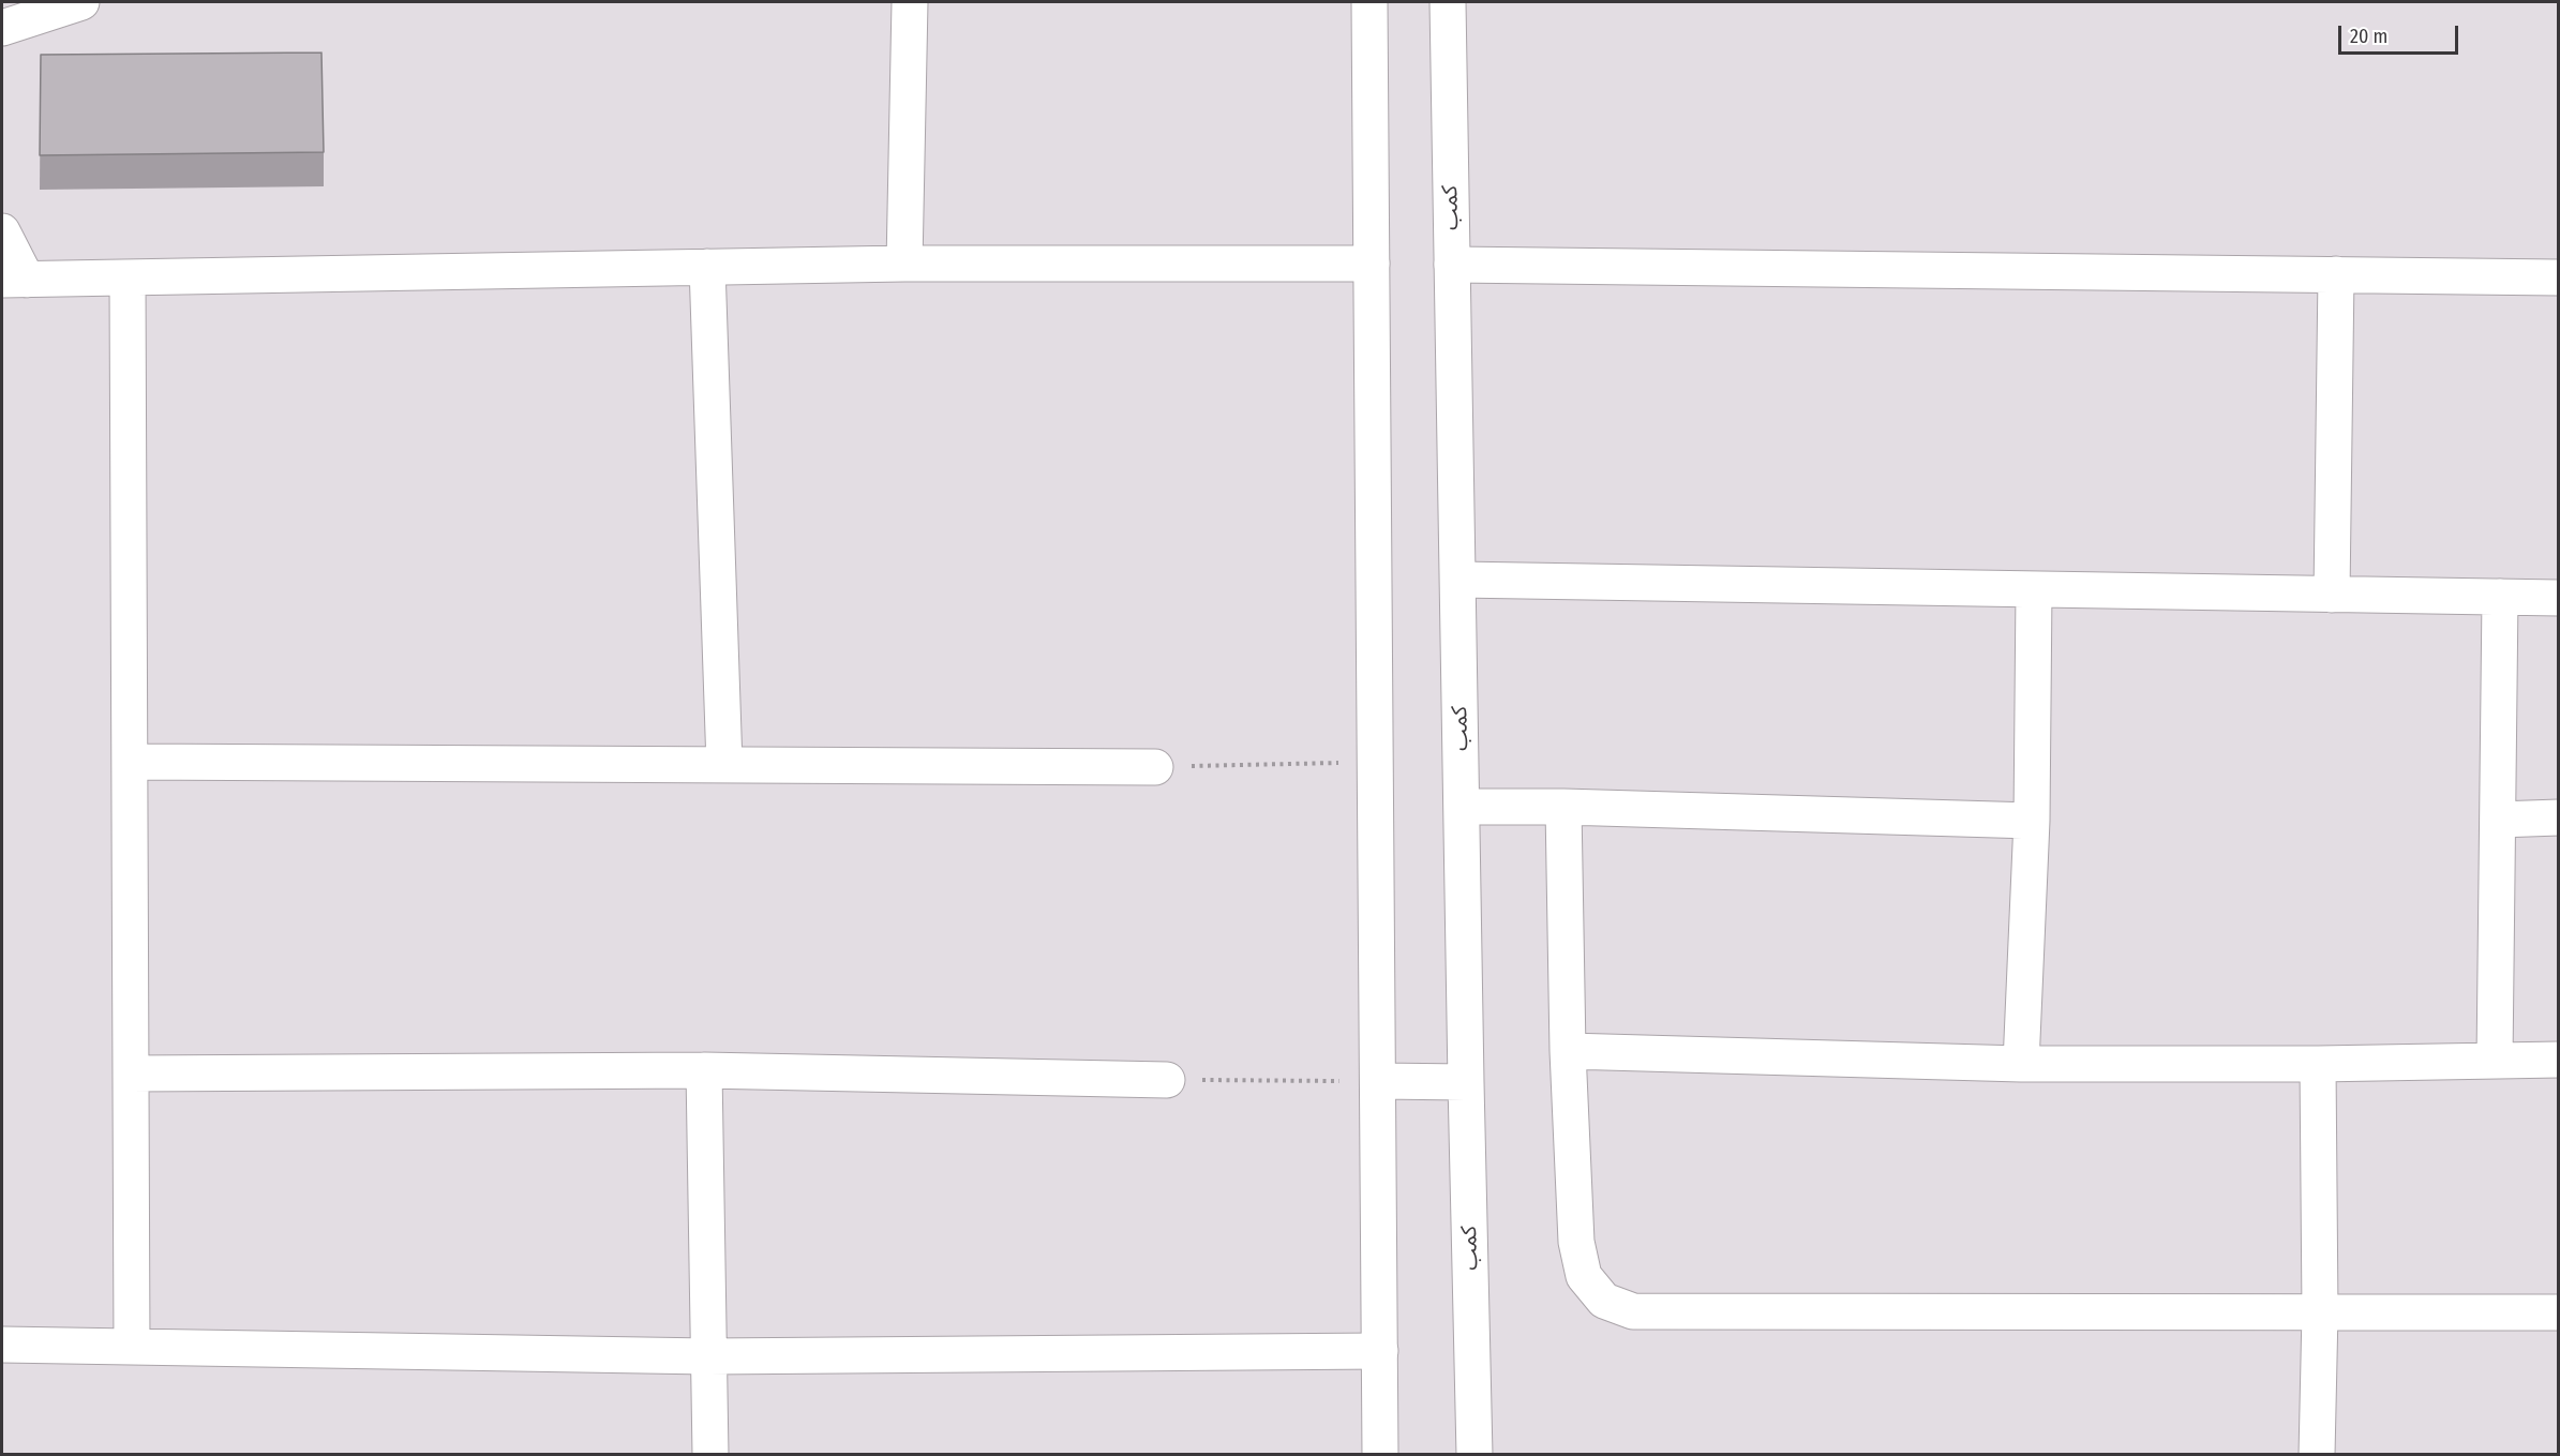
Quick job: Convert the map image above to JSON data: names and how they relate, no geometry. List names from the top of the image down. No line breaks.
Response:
{"streets":{"street":["کمب"]},"scale_bar":"20 m"}
